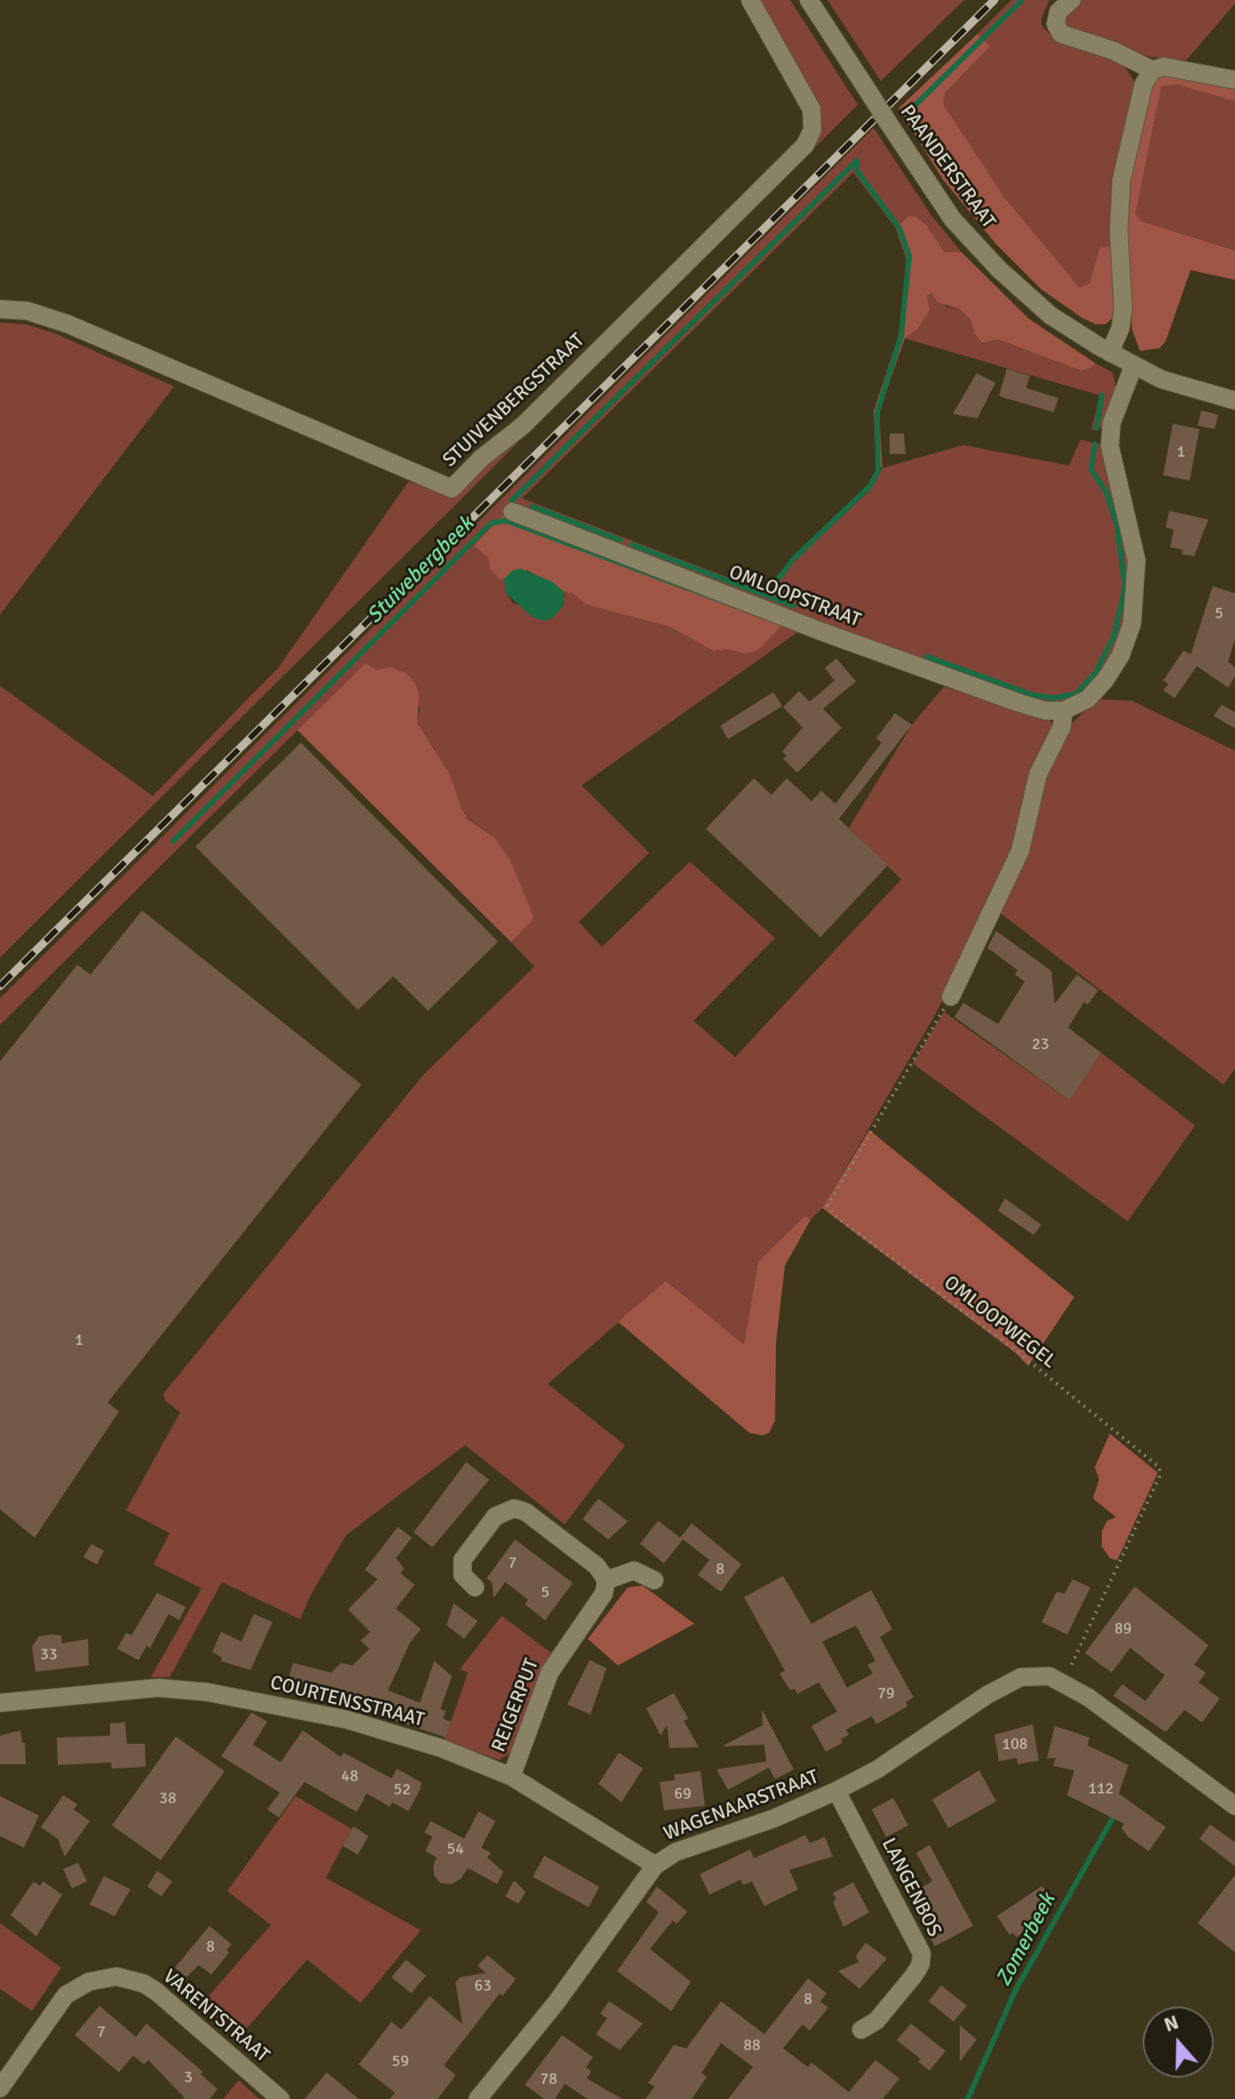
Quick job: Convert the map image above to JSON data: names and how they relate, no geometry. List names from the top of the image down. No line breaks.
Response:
{"streets":{"street":["PAANDERSTRAAT","STUIVENBERGSTRAAT","OMLOOPSTRAAT","COURTENSSTRAAT","REIGERPUT","WAGENAARSTRAAT","LANGENBOS","VARENTSTRAAT"],"path":["OMLOOPWEGEL"]},"crossings":[["OMLOOPWEGEL","WAGENAARSTRAAT"],["COURTENSSTRAAT","REIGERPUT"],["COURTENSSTRAAT","WAGENAARSTRAAT"],["WAGENAARSTRAAT","LANGENBOS"]],"water":["Stuivebergbeek","Zomerbeek"],"house_numbers":["1","5","23","1","7","8","5","89","33","79","108","48","112","52","69","38","54","8","63","8","7","88","59","3","78"],"north":"top"}
